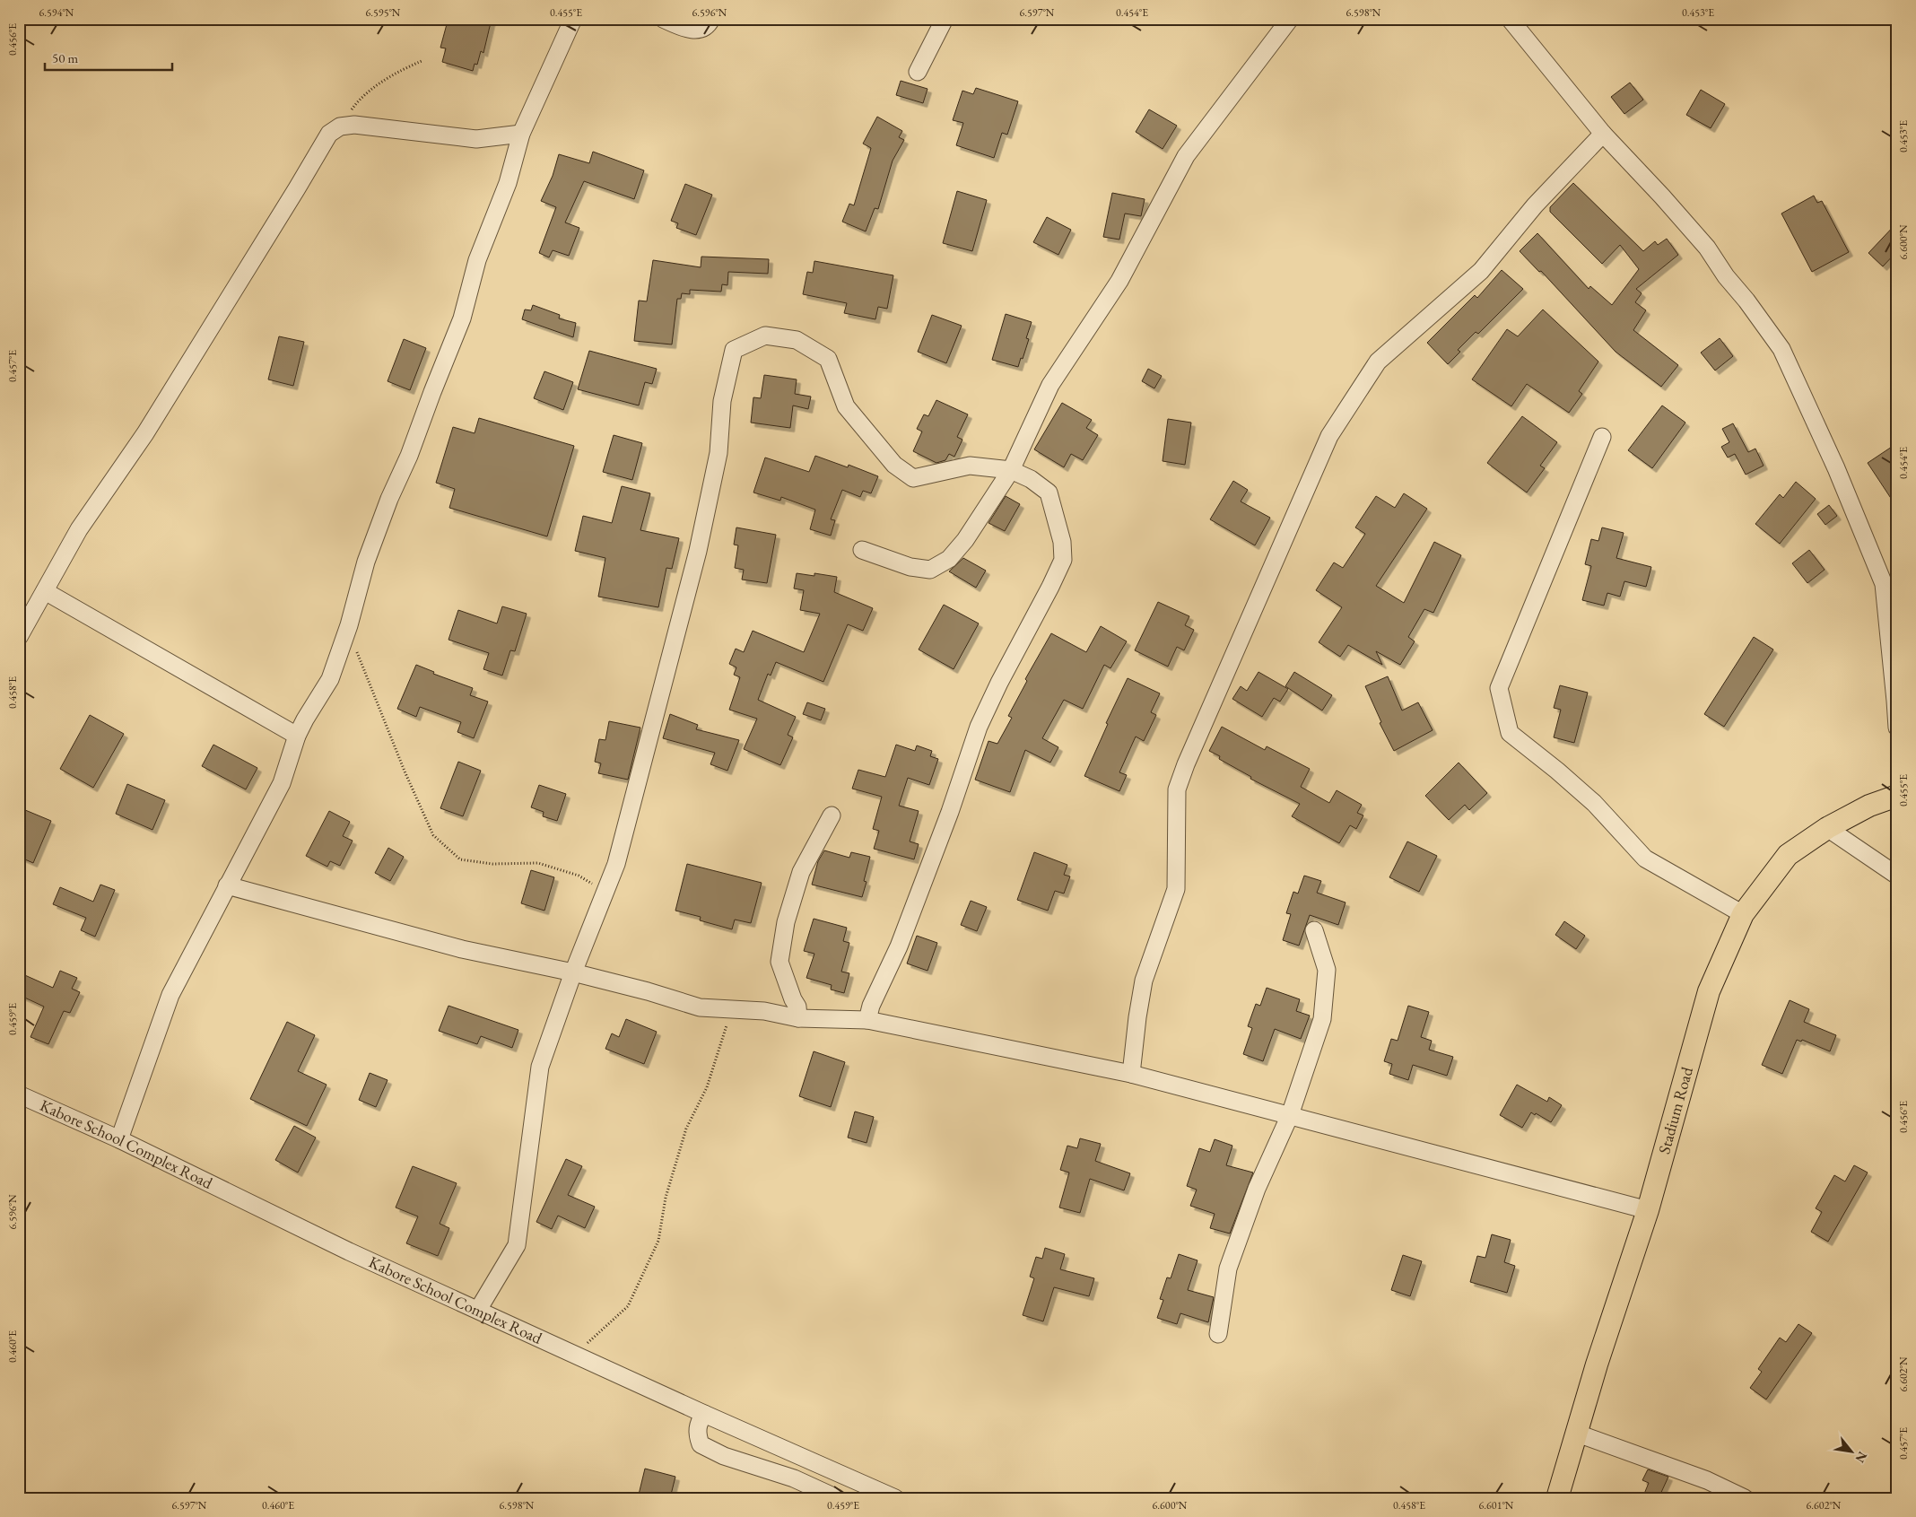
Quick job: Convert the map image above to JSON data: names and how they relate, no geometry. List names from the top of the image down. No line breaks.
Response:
{"streets":{"main road":["Stadium Road"],"street":["Kabore School Complex Road"]},"scale_bar":"50 m","north":"bottom right","coordinates":["6.594°N","6.595°N","0.455°E","6.596°N","6.597°N","0.454°E","6.598°N","0.453°E","0.456°E","6.600°N","0.457°E","0.458°E","0.459°E","0.460°E","6.602°N","6.601°N"]}
